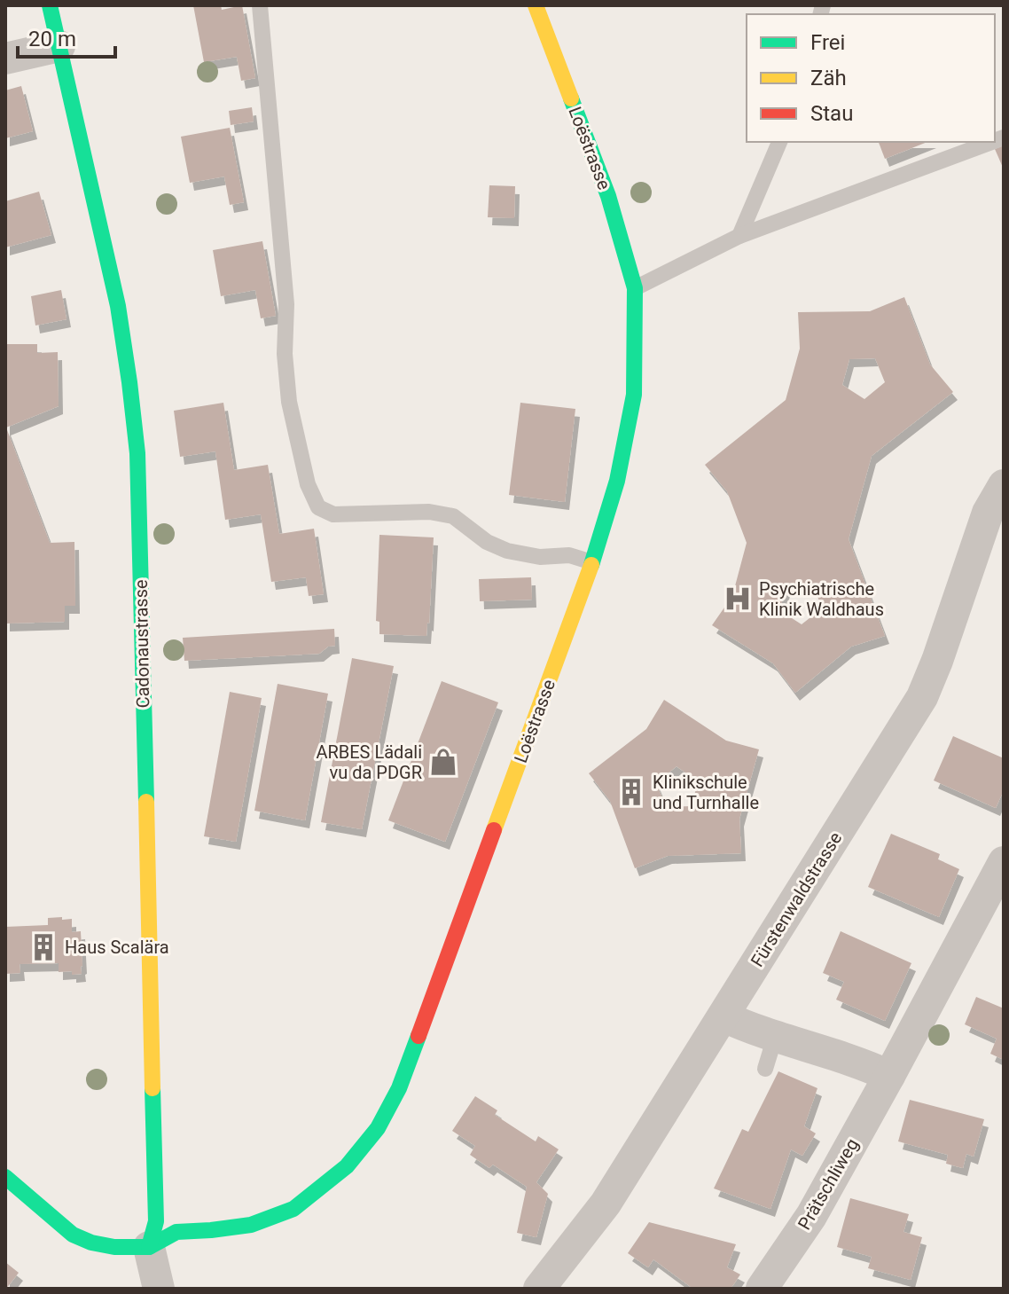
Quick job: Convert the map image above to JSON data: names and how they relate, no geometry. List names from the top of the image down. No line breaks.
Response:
{"streets":{"street":["Loëstrasse","Cadonaustrasse","Fürstenwaldstrasse","Prätschliweg"]},"crossings":[["Loëstrasse","Cadonaustrasse"]],"places":{"hospital":["Psychiatrische Klinik Waldhaus"],"shop":["ARBES Lädali vu da PDGR"],"building":["Klinikschule und Turnhalle","Haus Scalära"]},"legend":["Frei","Zäh","Stau"],"scale_bar":"20 m"}
